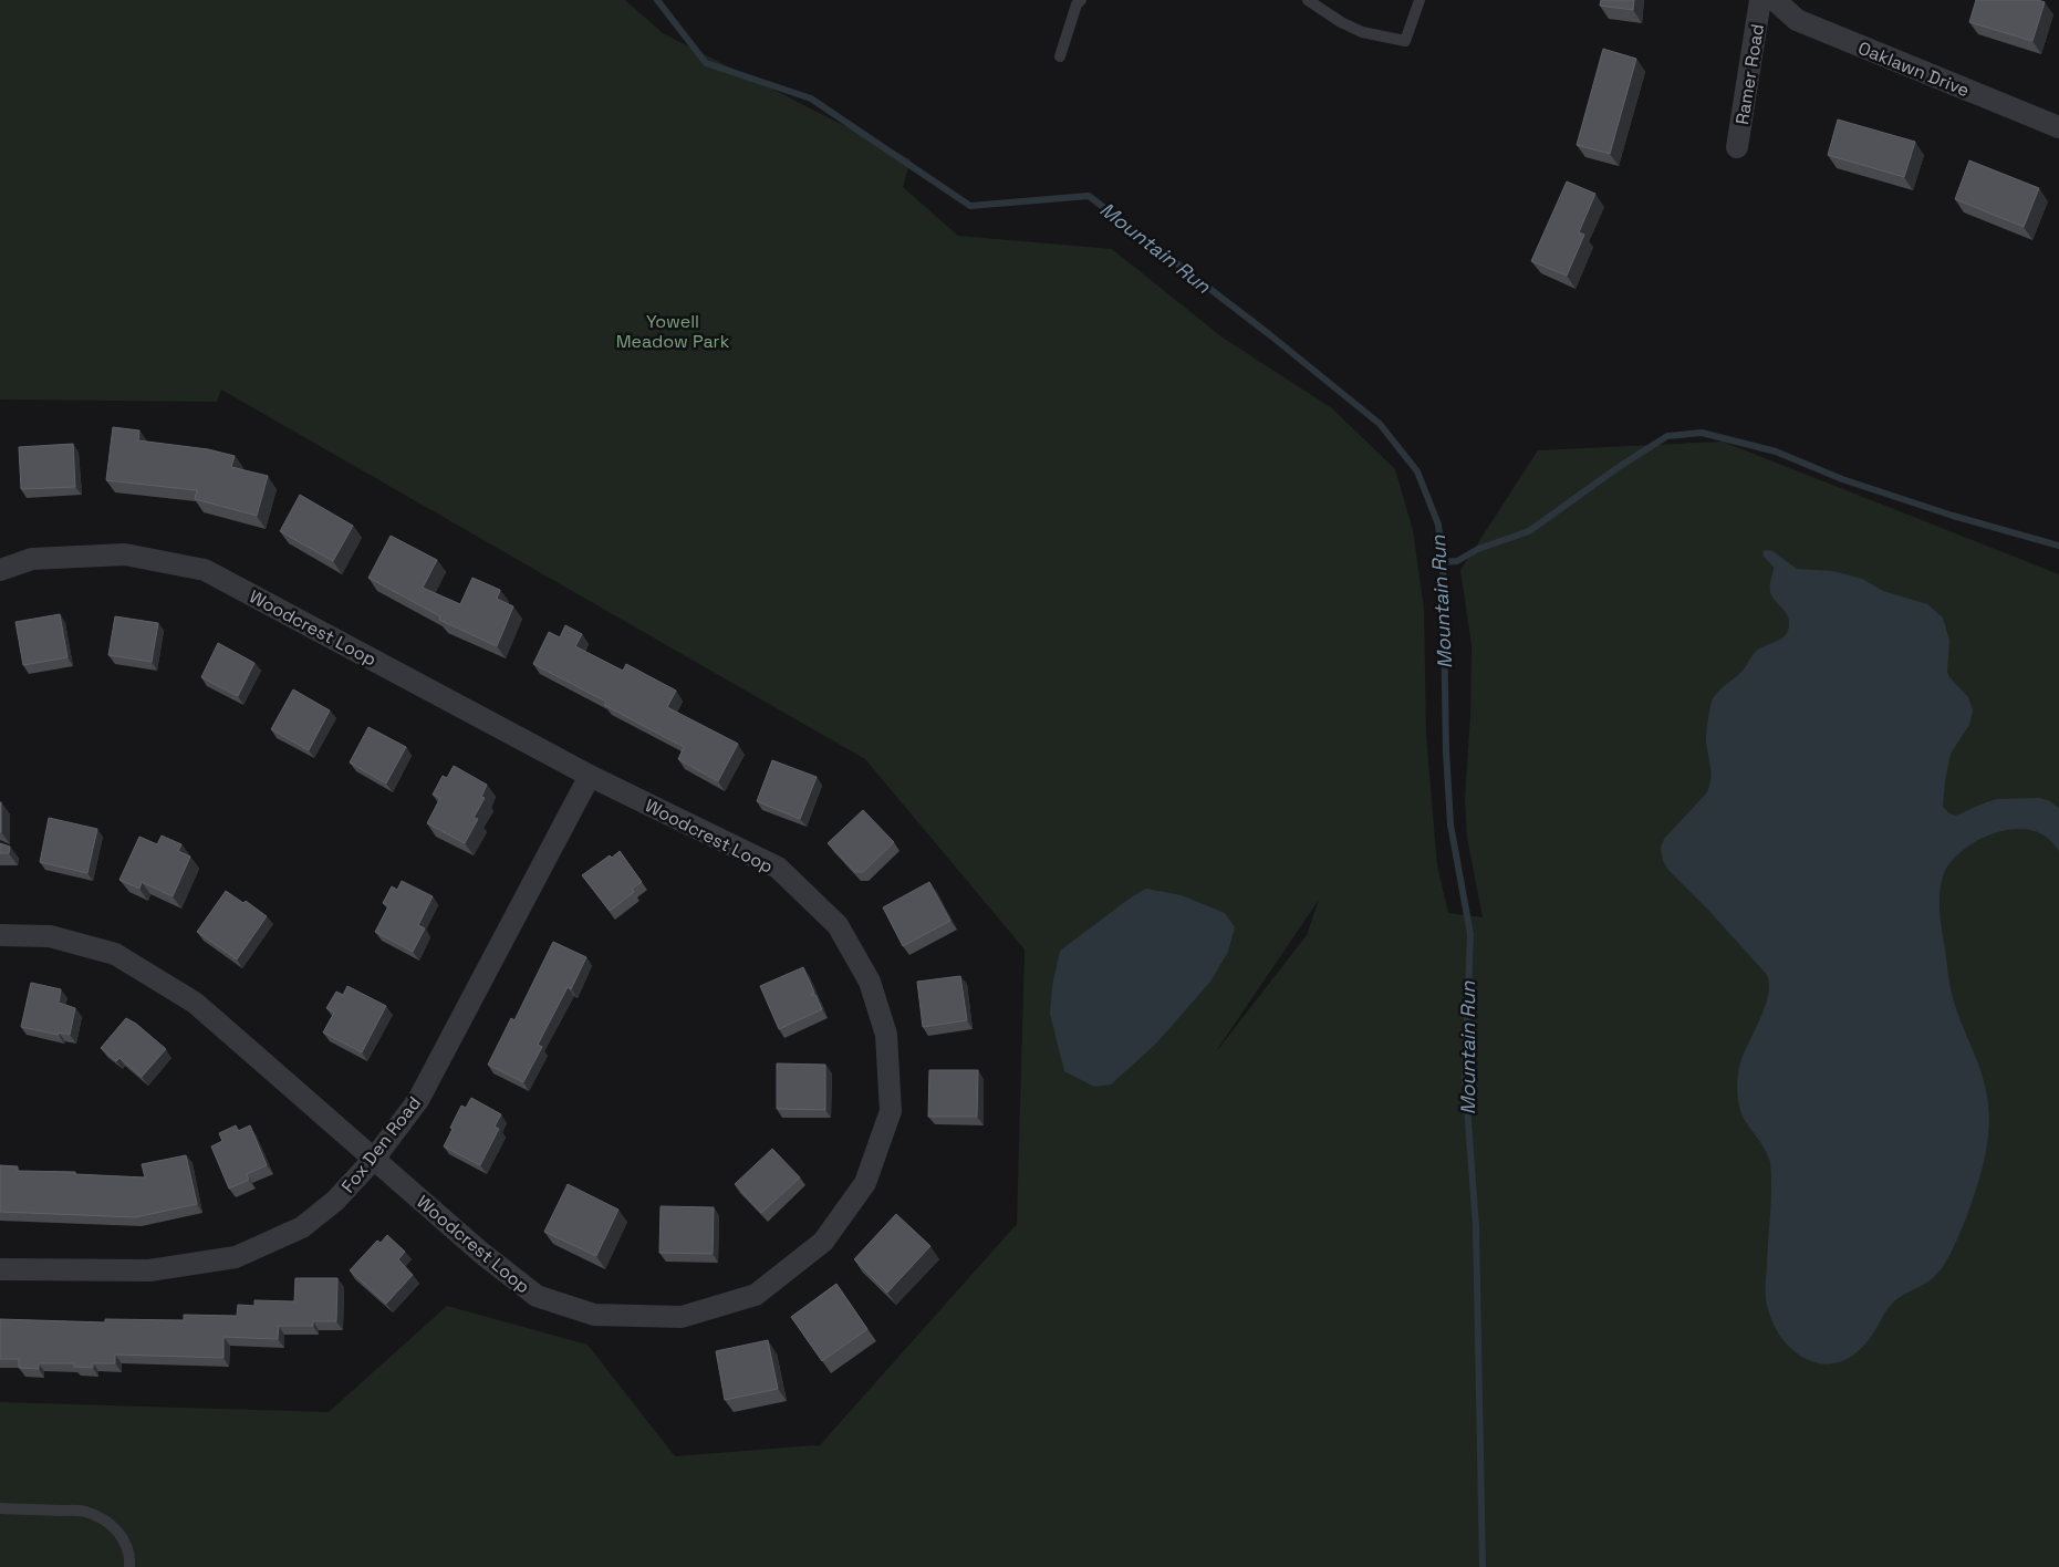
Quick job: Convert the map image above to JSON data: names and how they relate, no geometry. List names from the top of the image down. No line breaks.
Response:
{"streets":{"street":["Oaklawn Drive","Ramer Road","Woodcrest Loop","Fox Den Road"]},"crossings":[["Woodcrest Loop","Fox Den Road"]],"water":["Mountain Run"],"parks":["Yowell Meadow Park"]}
